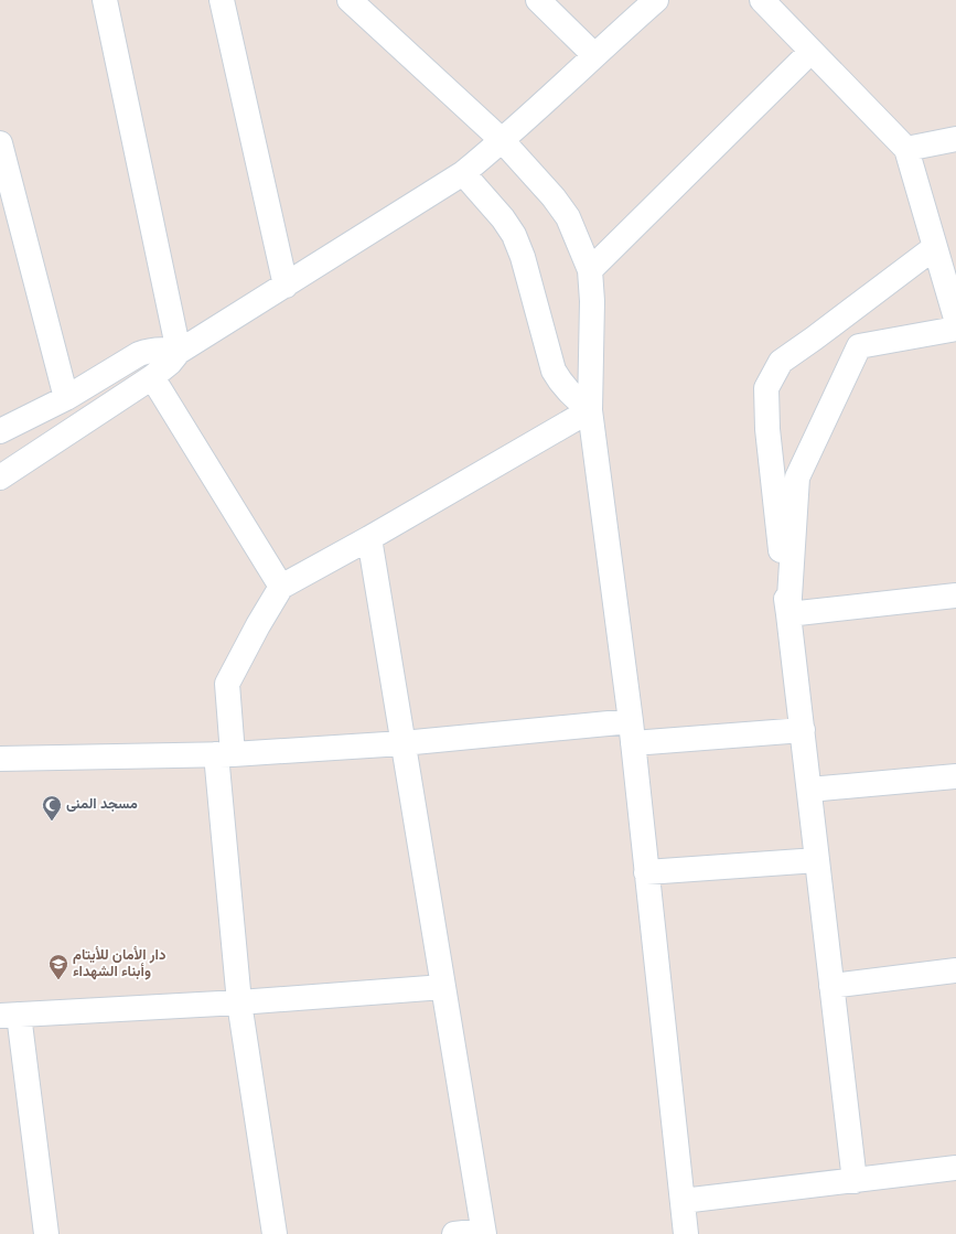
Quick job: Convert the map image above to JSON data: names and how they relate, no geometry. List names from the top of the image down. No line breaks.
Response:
{"places":{"mosque":["مسجد المنى"],"school or university":["دار الأمان للأيتام وأبناء الشهداء"]}}
